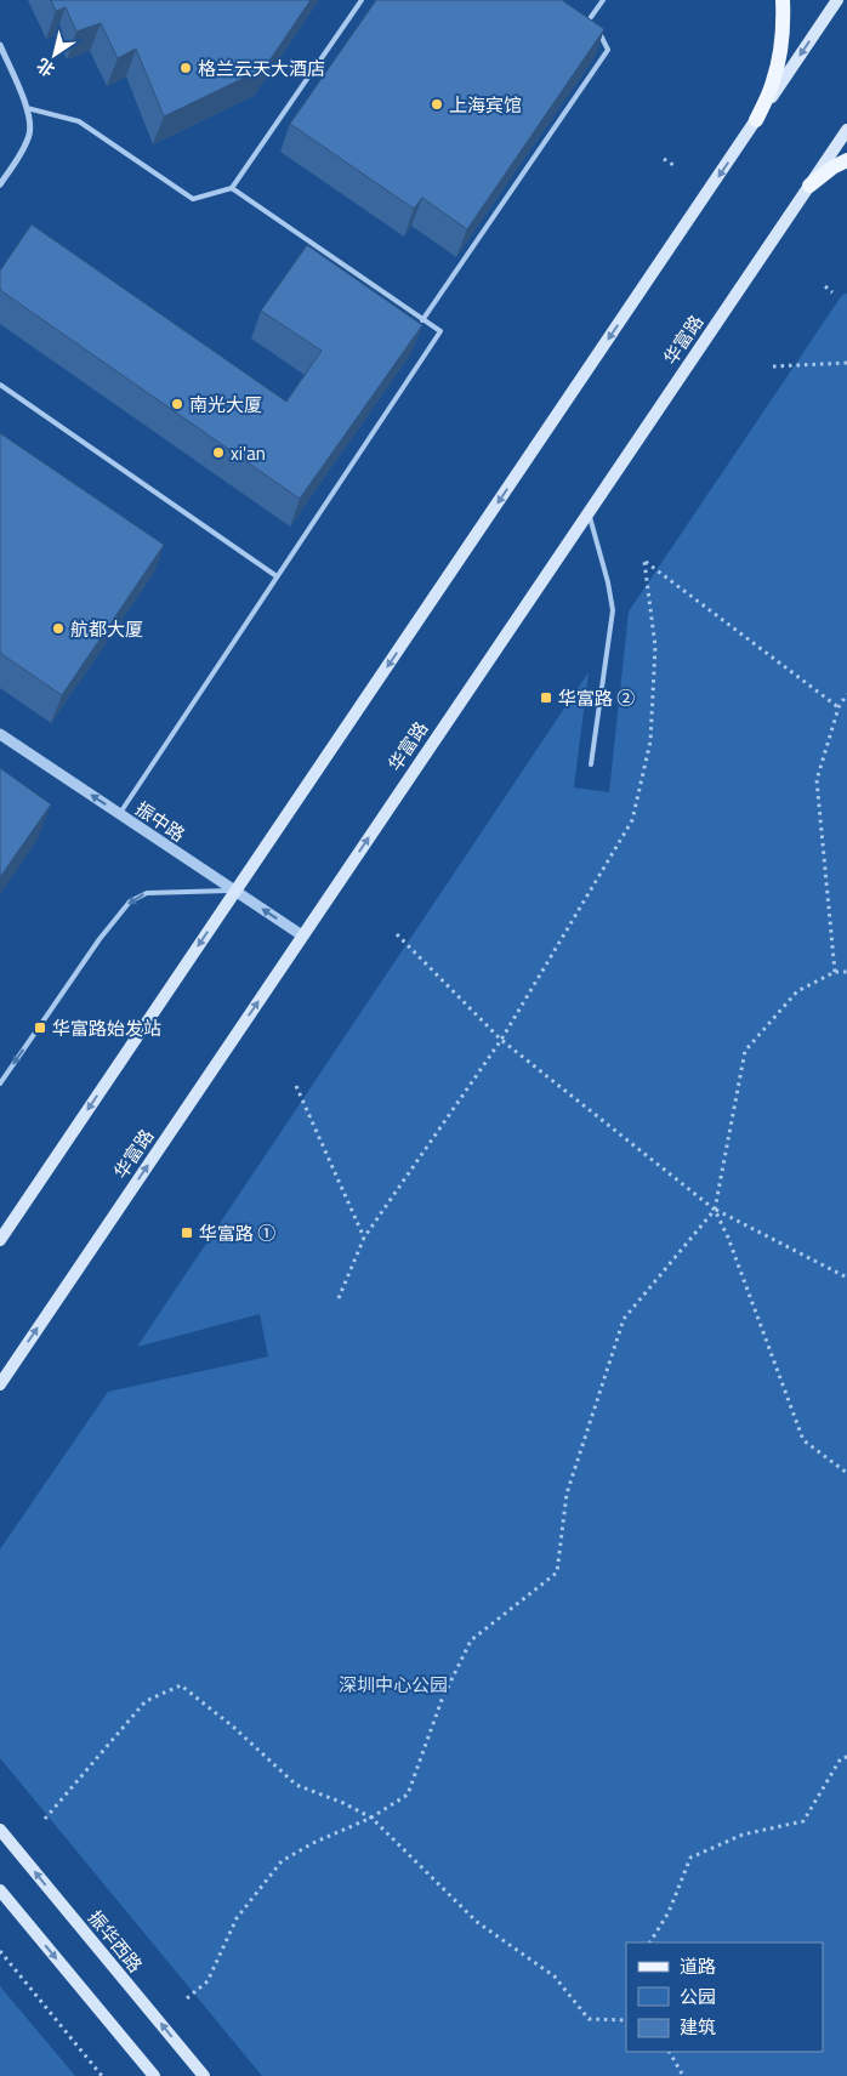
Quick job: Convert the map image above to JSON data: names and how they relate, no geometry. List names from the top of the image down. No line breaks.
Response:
{"streets":{"main road":["华富路","振华西路"],"street":["振中路"]},"crossings":[["华富路","振中路"]],"one_way":["振中路"],"parks":["深圳中心公园"],"places":{"other":["格兰云天大酒店","上海宾馆","南光大厦","xi'an","航都大厦"],"transit":["华富路 ②","华富路始发站","华富路 ①"]},"legend":["道路","公园","建筑"],"north":"bottom left"}
